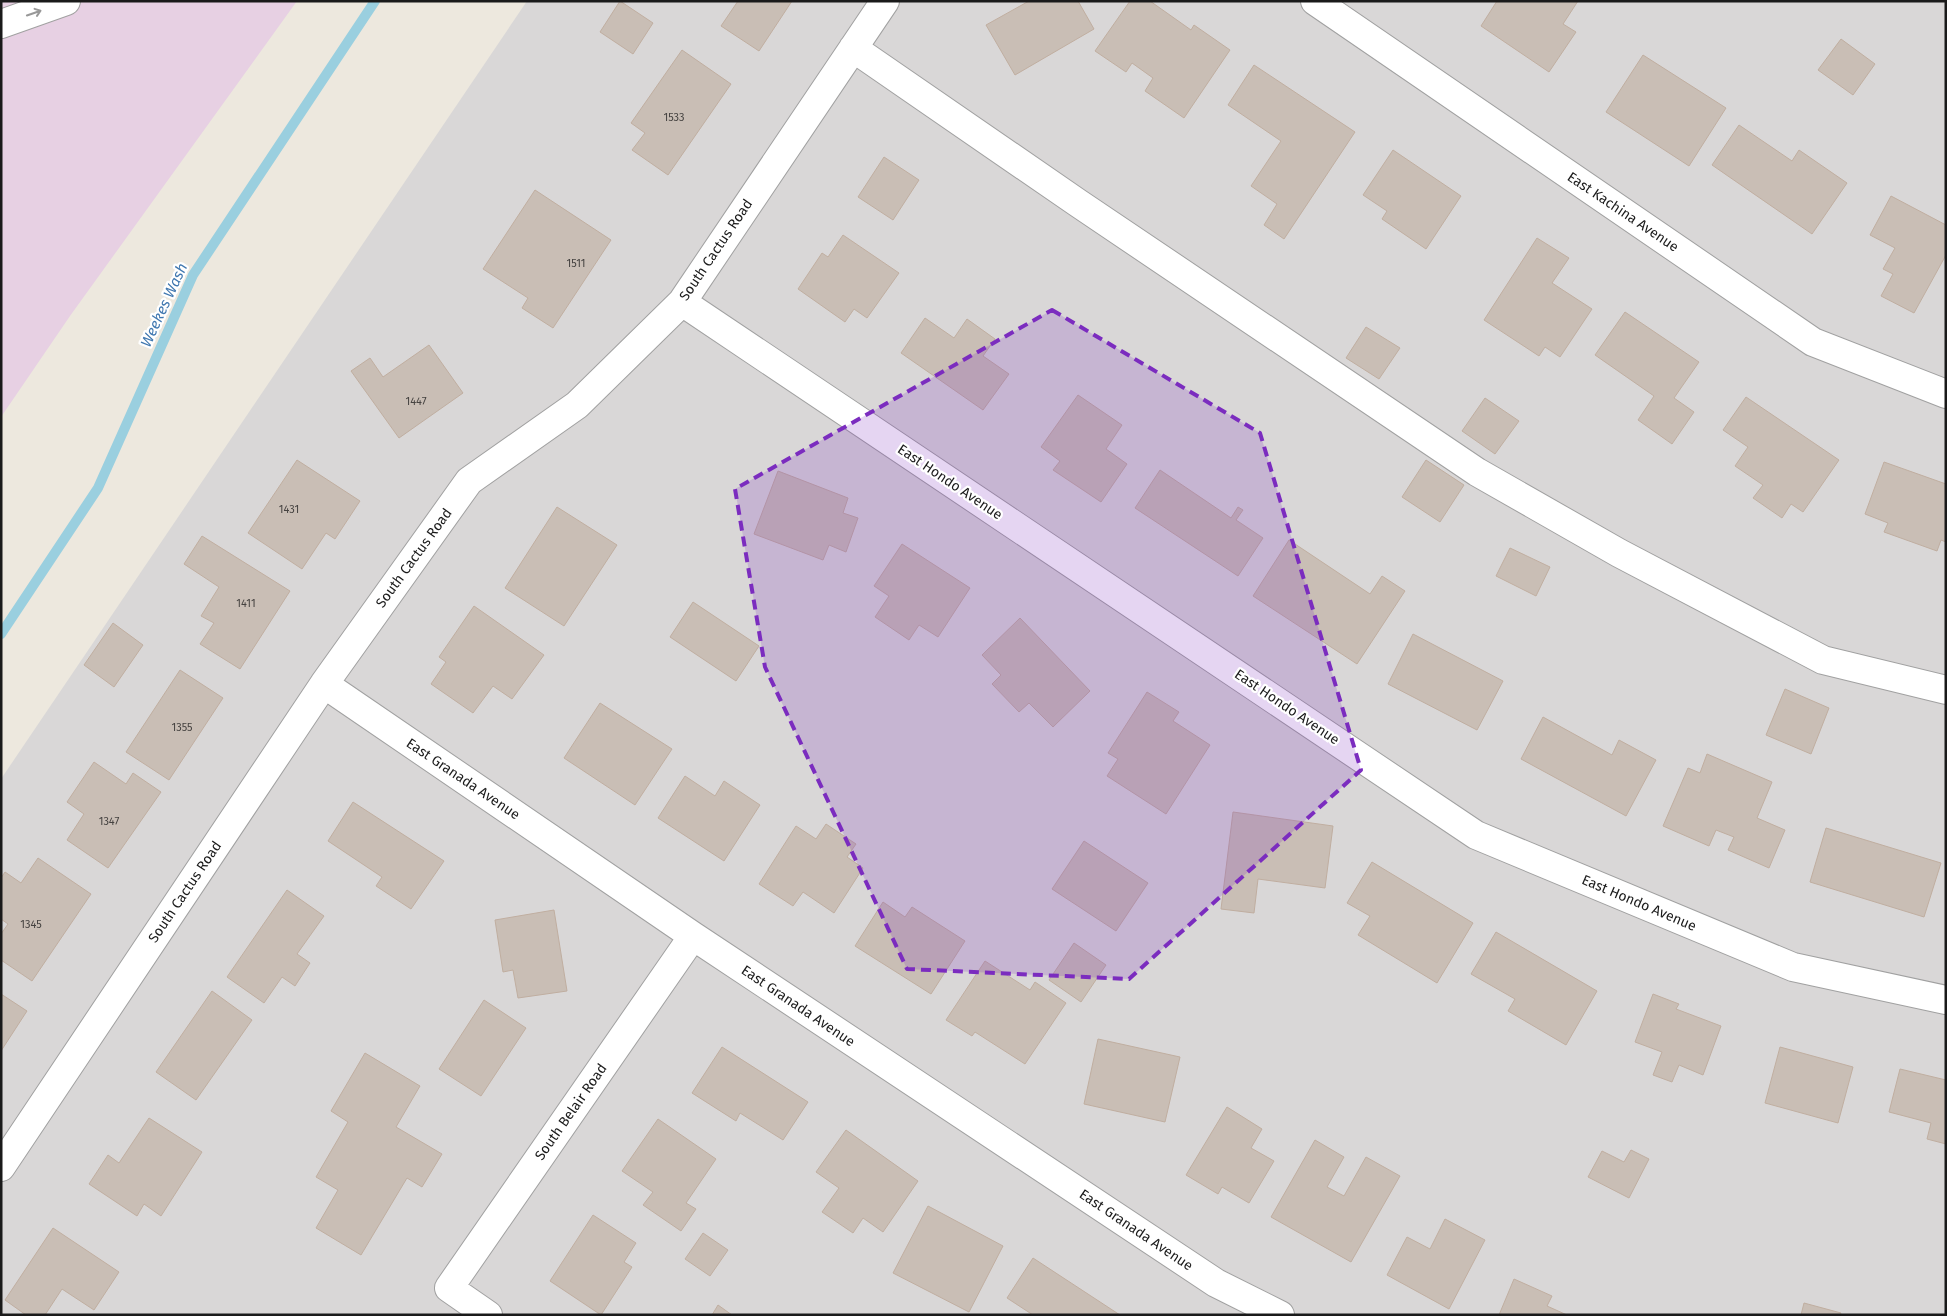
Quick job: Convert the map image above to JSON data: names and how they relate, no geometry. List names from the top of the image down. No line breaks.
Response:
{"streets":{"street":["East Kachina Avenue","South Cactus Road","East Hondo Avenue","East Granada Avenue","South Belair Road"]},"crossings":[["South Cactus Road","East Hondo Avenue"],["South Cactus Road","East Granada Avenue"],["East Granada Avenue","South Belair Road"]],"water":["Weekes Wash"],"house_numbers":["1533","1511","1447","1431","1411","1355","1347","1345"]}
